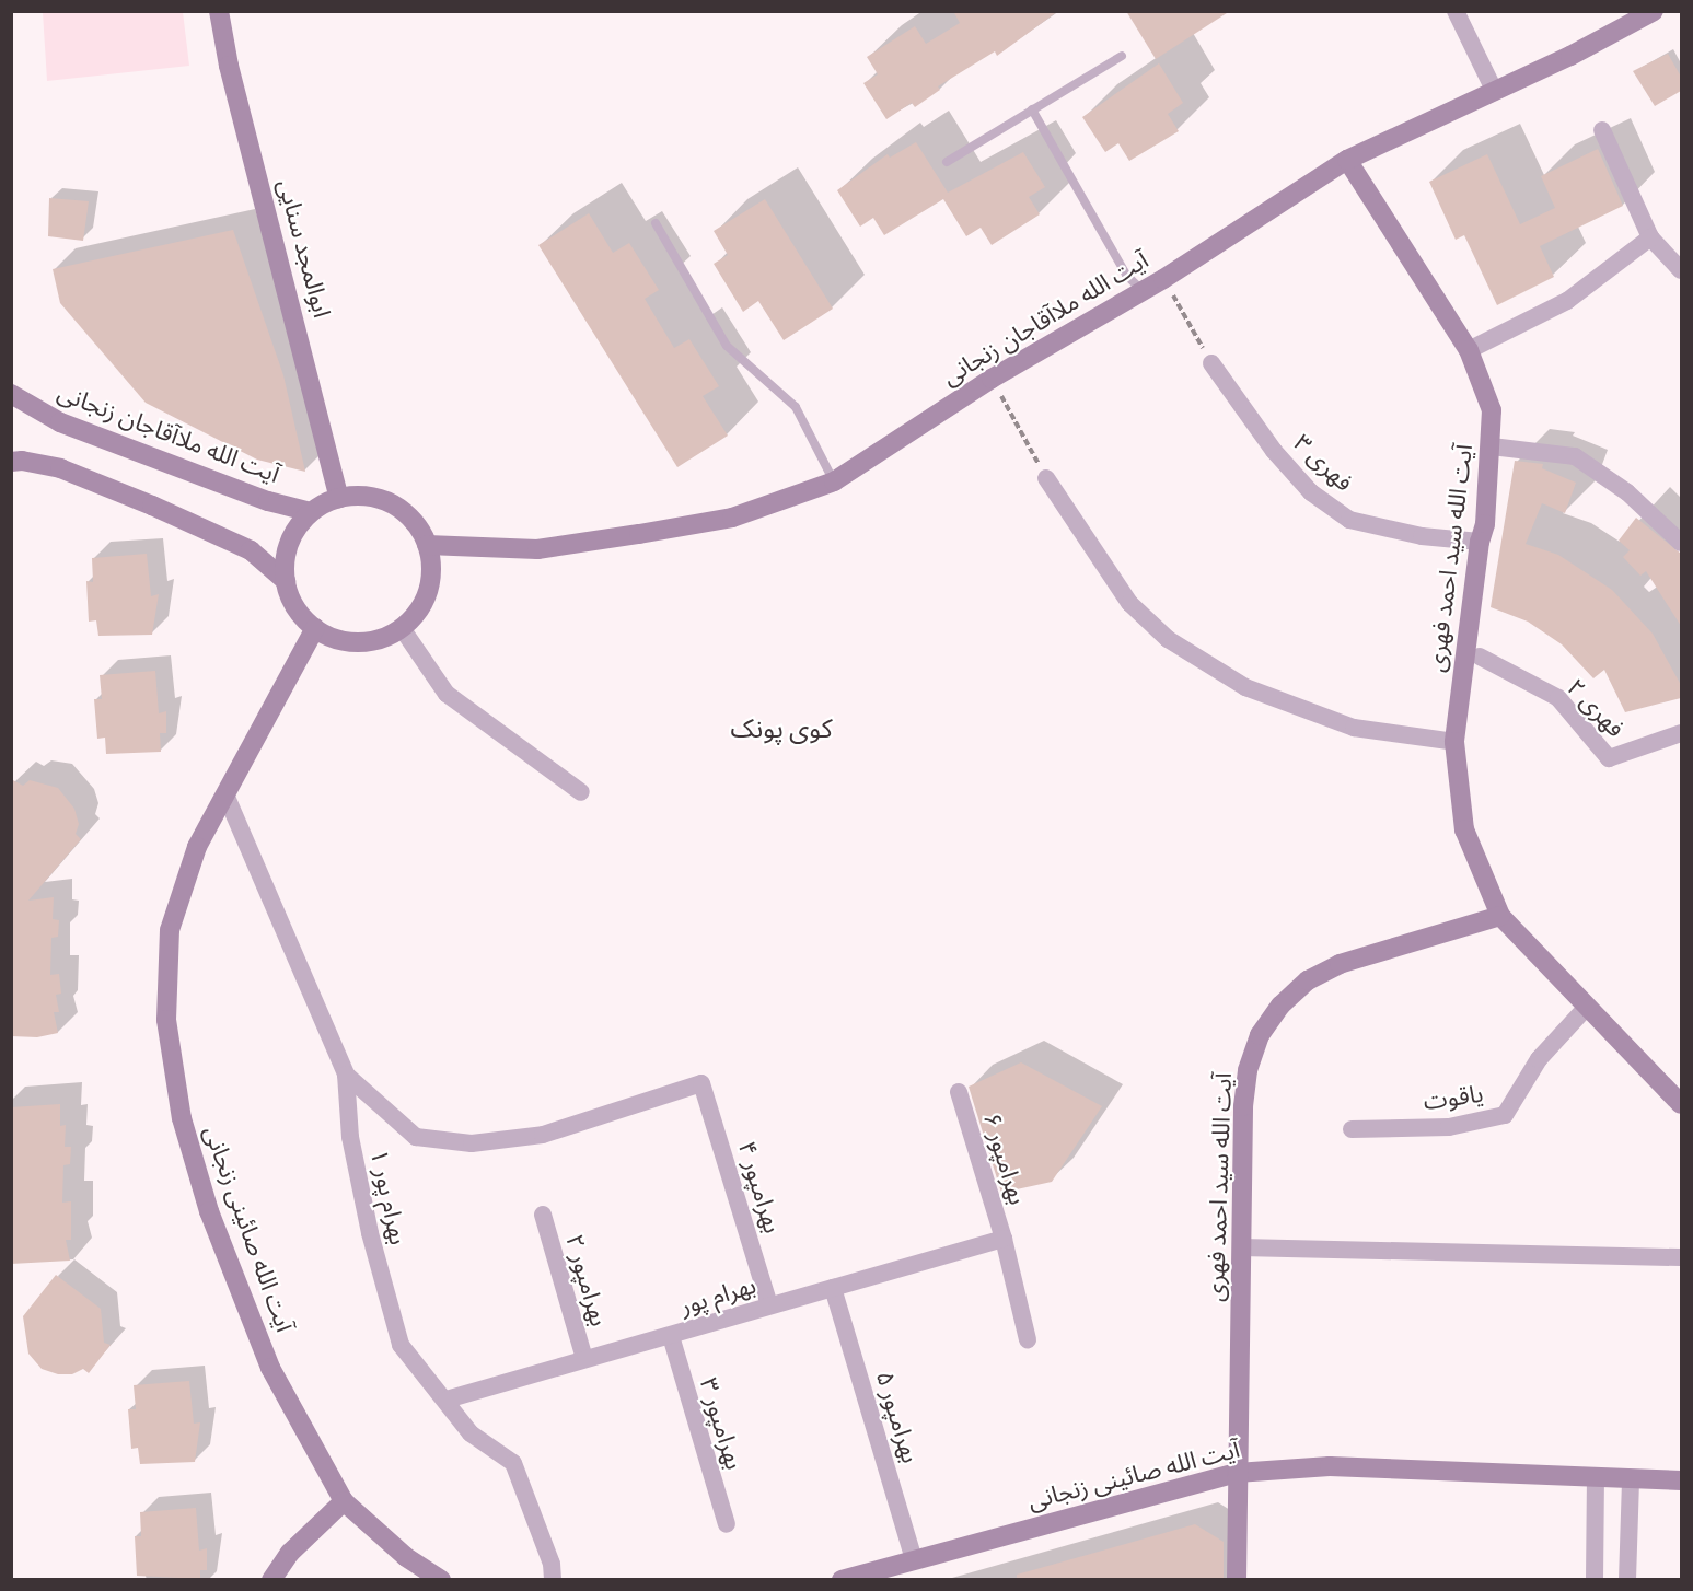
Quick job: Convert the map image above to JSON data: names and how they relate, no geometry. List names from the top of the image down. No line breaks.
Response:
{"streets":{"main road":["ابوالمجد سنایی","آیت الله ملاآقاجان زنجانی","آیت الله سید احمد فهری","آیت الله صائینی زنجانی"],"street":["فهری ۳","فهری ۲","یاقوت","بهرامپور ۶","بهرامپور ۴","بهرام پور ۱","بهرامپور ۲","بهرام پور","بهرامپور ۵","بهرامپور ۳"]},"crossings":[["ابوالمجد سنایی","آیت الله ملاآقاجان زنجانی"],["ابوالمجد سنایی","آیت الله صائینی زنجانی"],["آیت الله ملاآقاجان زنجانی","آیت الله سید احمد فهری"],["آیت الله ملاآقاجان زنجانی","آیت الله صائینی زنجانی"],["فهری ۳","آیت الله سید احمد فهری"],["آیت الله سید احمد فهری","یاقوت"],["آیت الله سید احمد فهری","آیت الله صائینی زنجانی"],["بهرامپور ۶","بهرام پور"],["بهرامپور ۴","بهرام پور ۱"],["بهرامپور ۴","بهرام پور"],["بهرام پور ۱","آیت الله صائینی زنجانی"],["بهرام پور ۱","بهرام پور"],["آیت الله صائینی زنجانی","بهرامپور ۵"],["بهرامپور ۲","بهرام پور"],["بهرام پور","بهرامپور ۵"],["بهرام پور","بهرامپور ۳"]],"districts":["کوی پونک"]}
